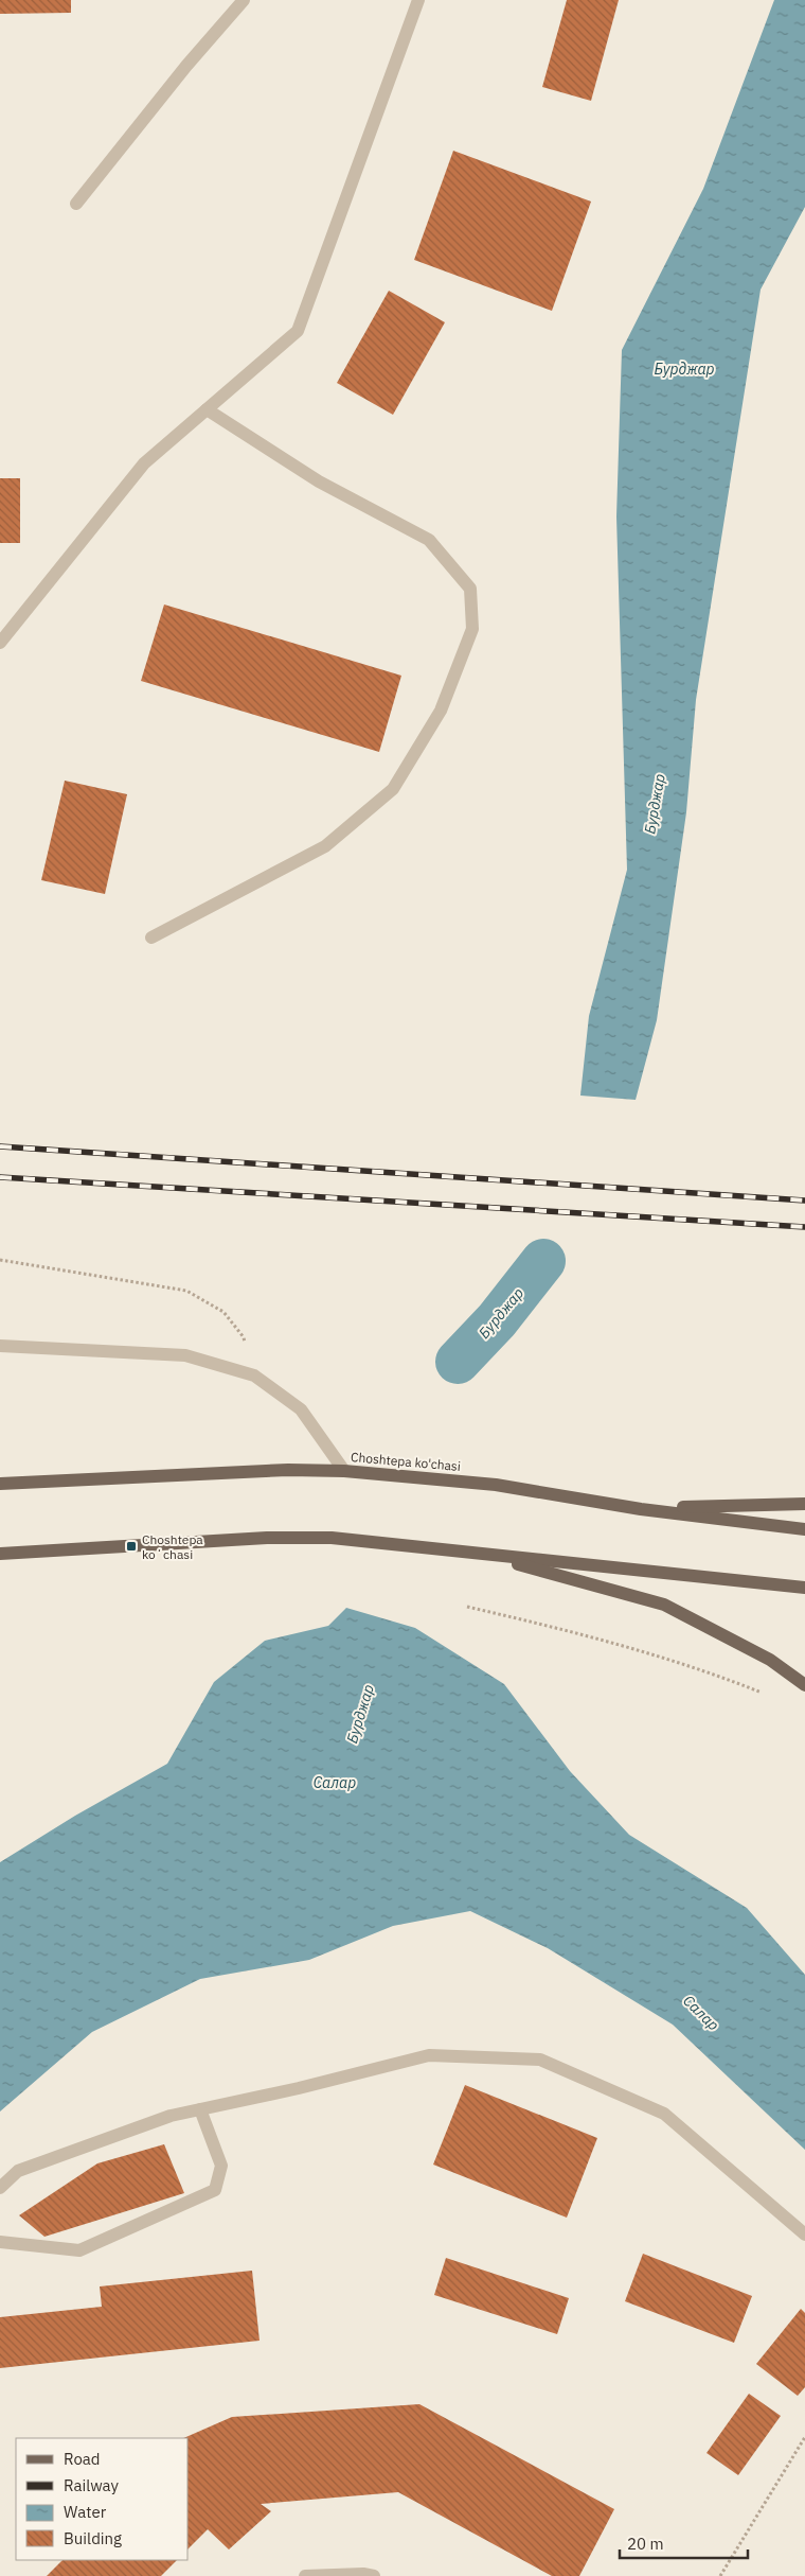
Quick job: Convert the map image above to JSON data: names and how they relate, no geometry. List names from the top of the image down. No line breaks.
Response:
{"streets":{"main road":["Choshtepa ko'chasi"]},"water":["Бурджар","Салар"],"places":{"transit":["Choshtepa koʻchasi"]},"legend":["Road","Railway","Water","Building"],"scale_bar":"20 m"}
